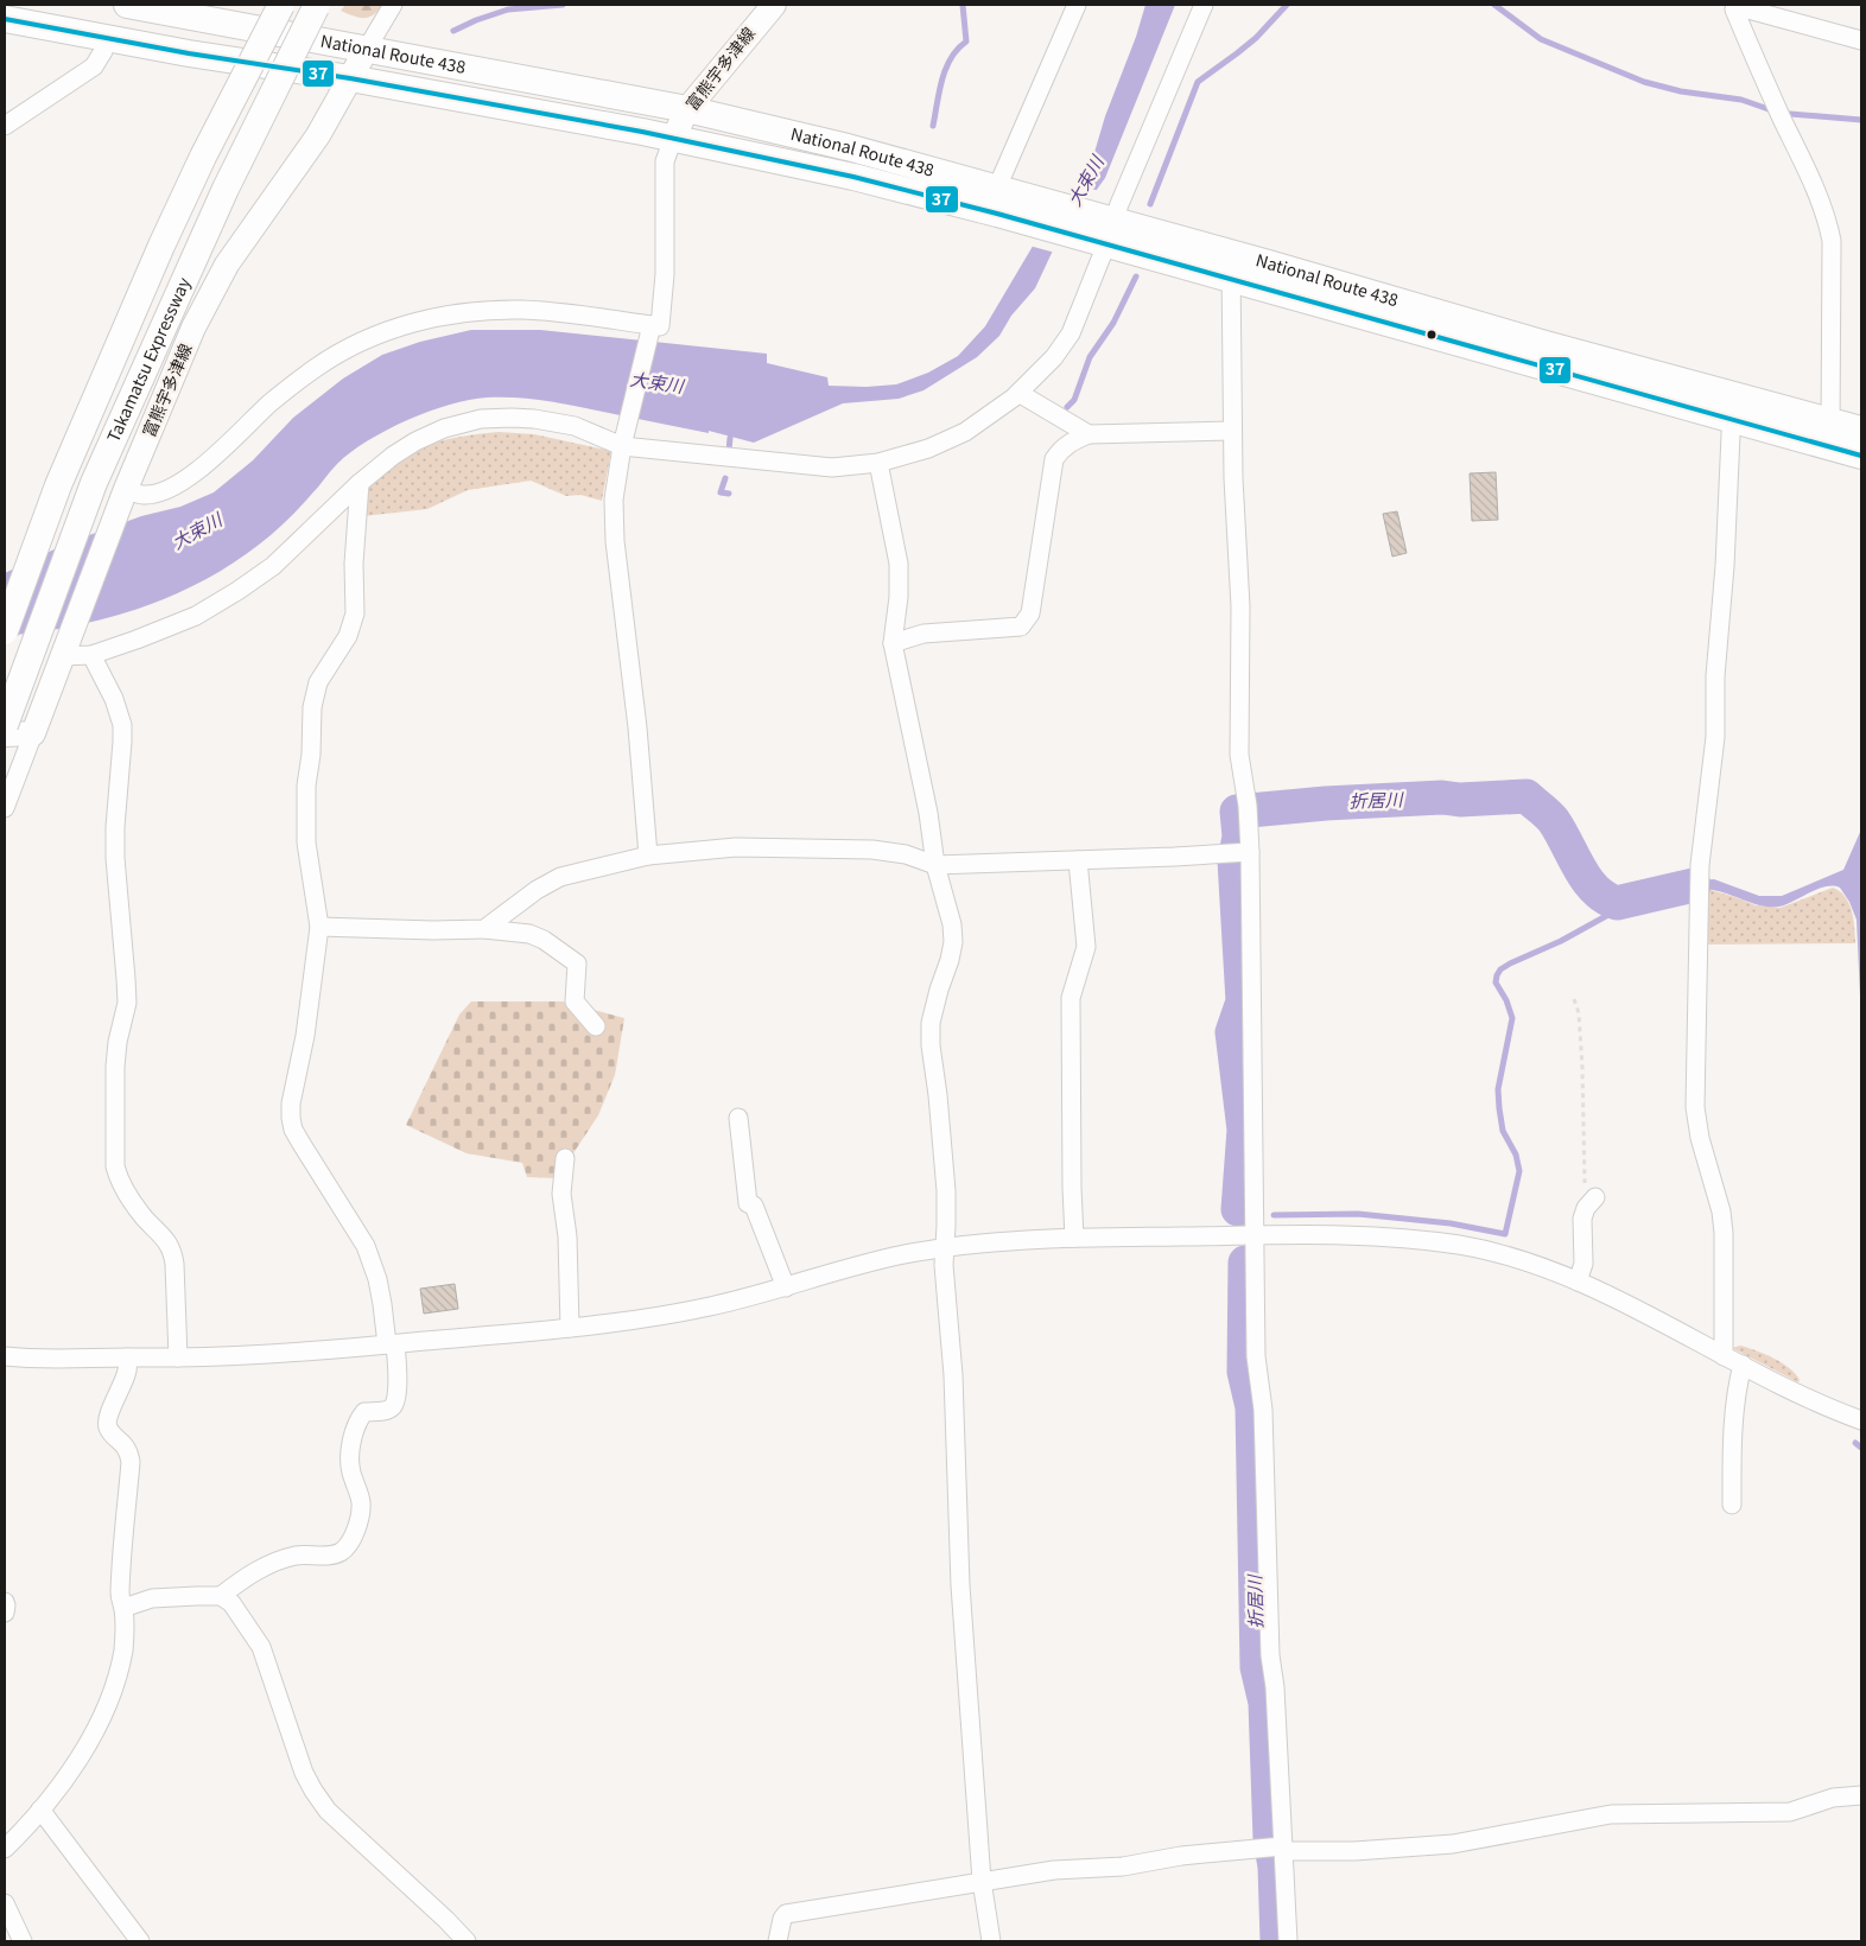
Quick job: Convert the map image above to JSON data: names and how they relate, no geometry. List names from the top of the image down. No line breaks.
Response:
{"streets":{"highway":["National Route 438","Takamatsu Expressway"],"main road":["富熊宇多津線"]},"crossings":[["National Route 438","富熊宇多津線"]],"water":["大束川","折居川"],"lines":["transit line 37"]}
